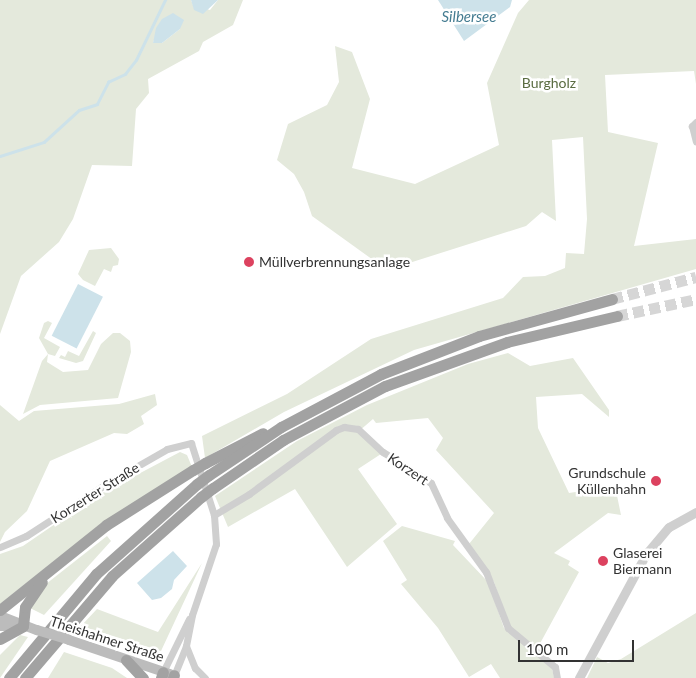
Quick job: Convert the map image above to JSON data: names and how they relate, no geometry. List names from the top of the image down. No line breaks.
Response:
{"streets":{"main road":["Theishahner Straße"],"street":["Korzert","Korzerter Straße"]},"crossings":[["Korzert","Korzerter Straße"]],"water":["Silbersee"],"parks":["Burgholz"],"places":["Müllverbrennungsanlage","Grundschule Küllenhahn","Glaserei Biermann"],"scale_bar":"100 m"}
